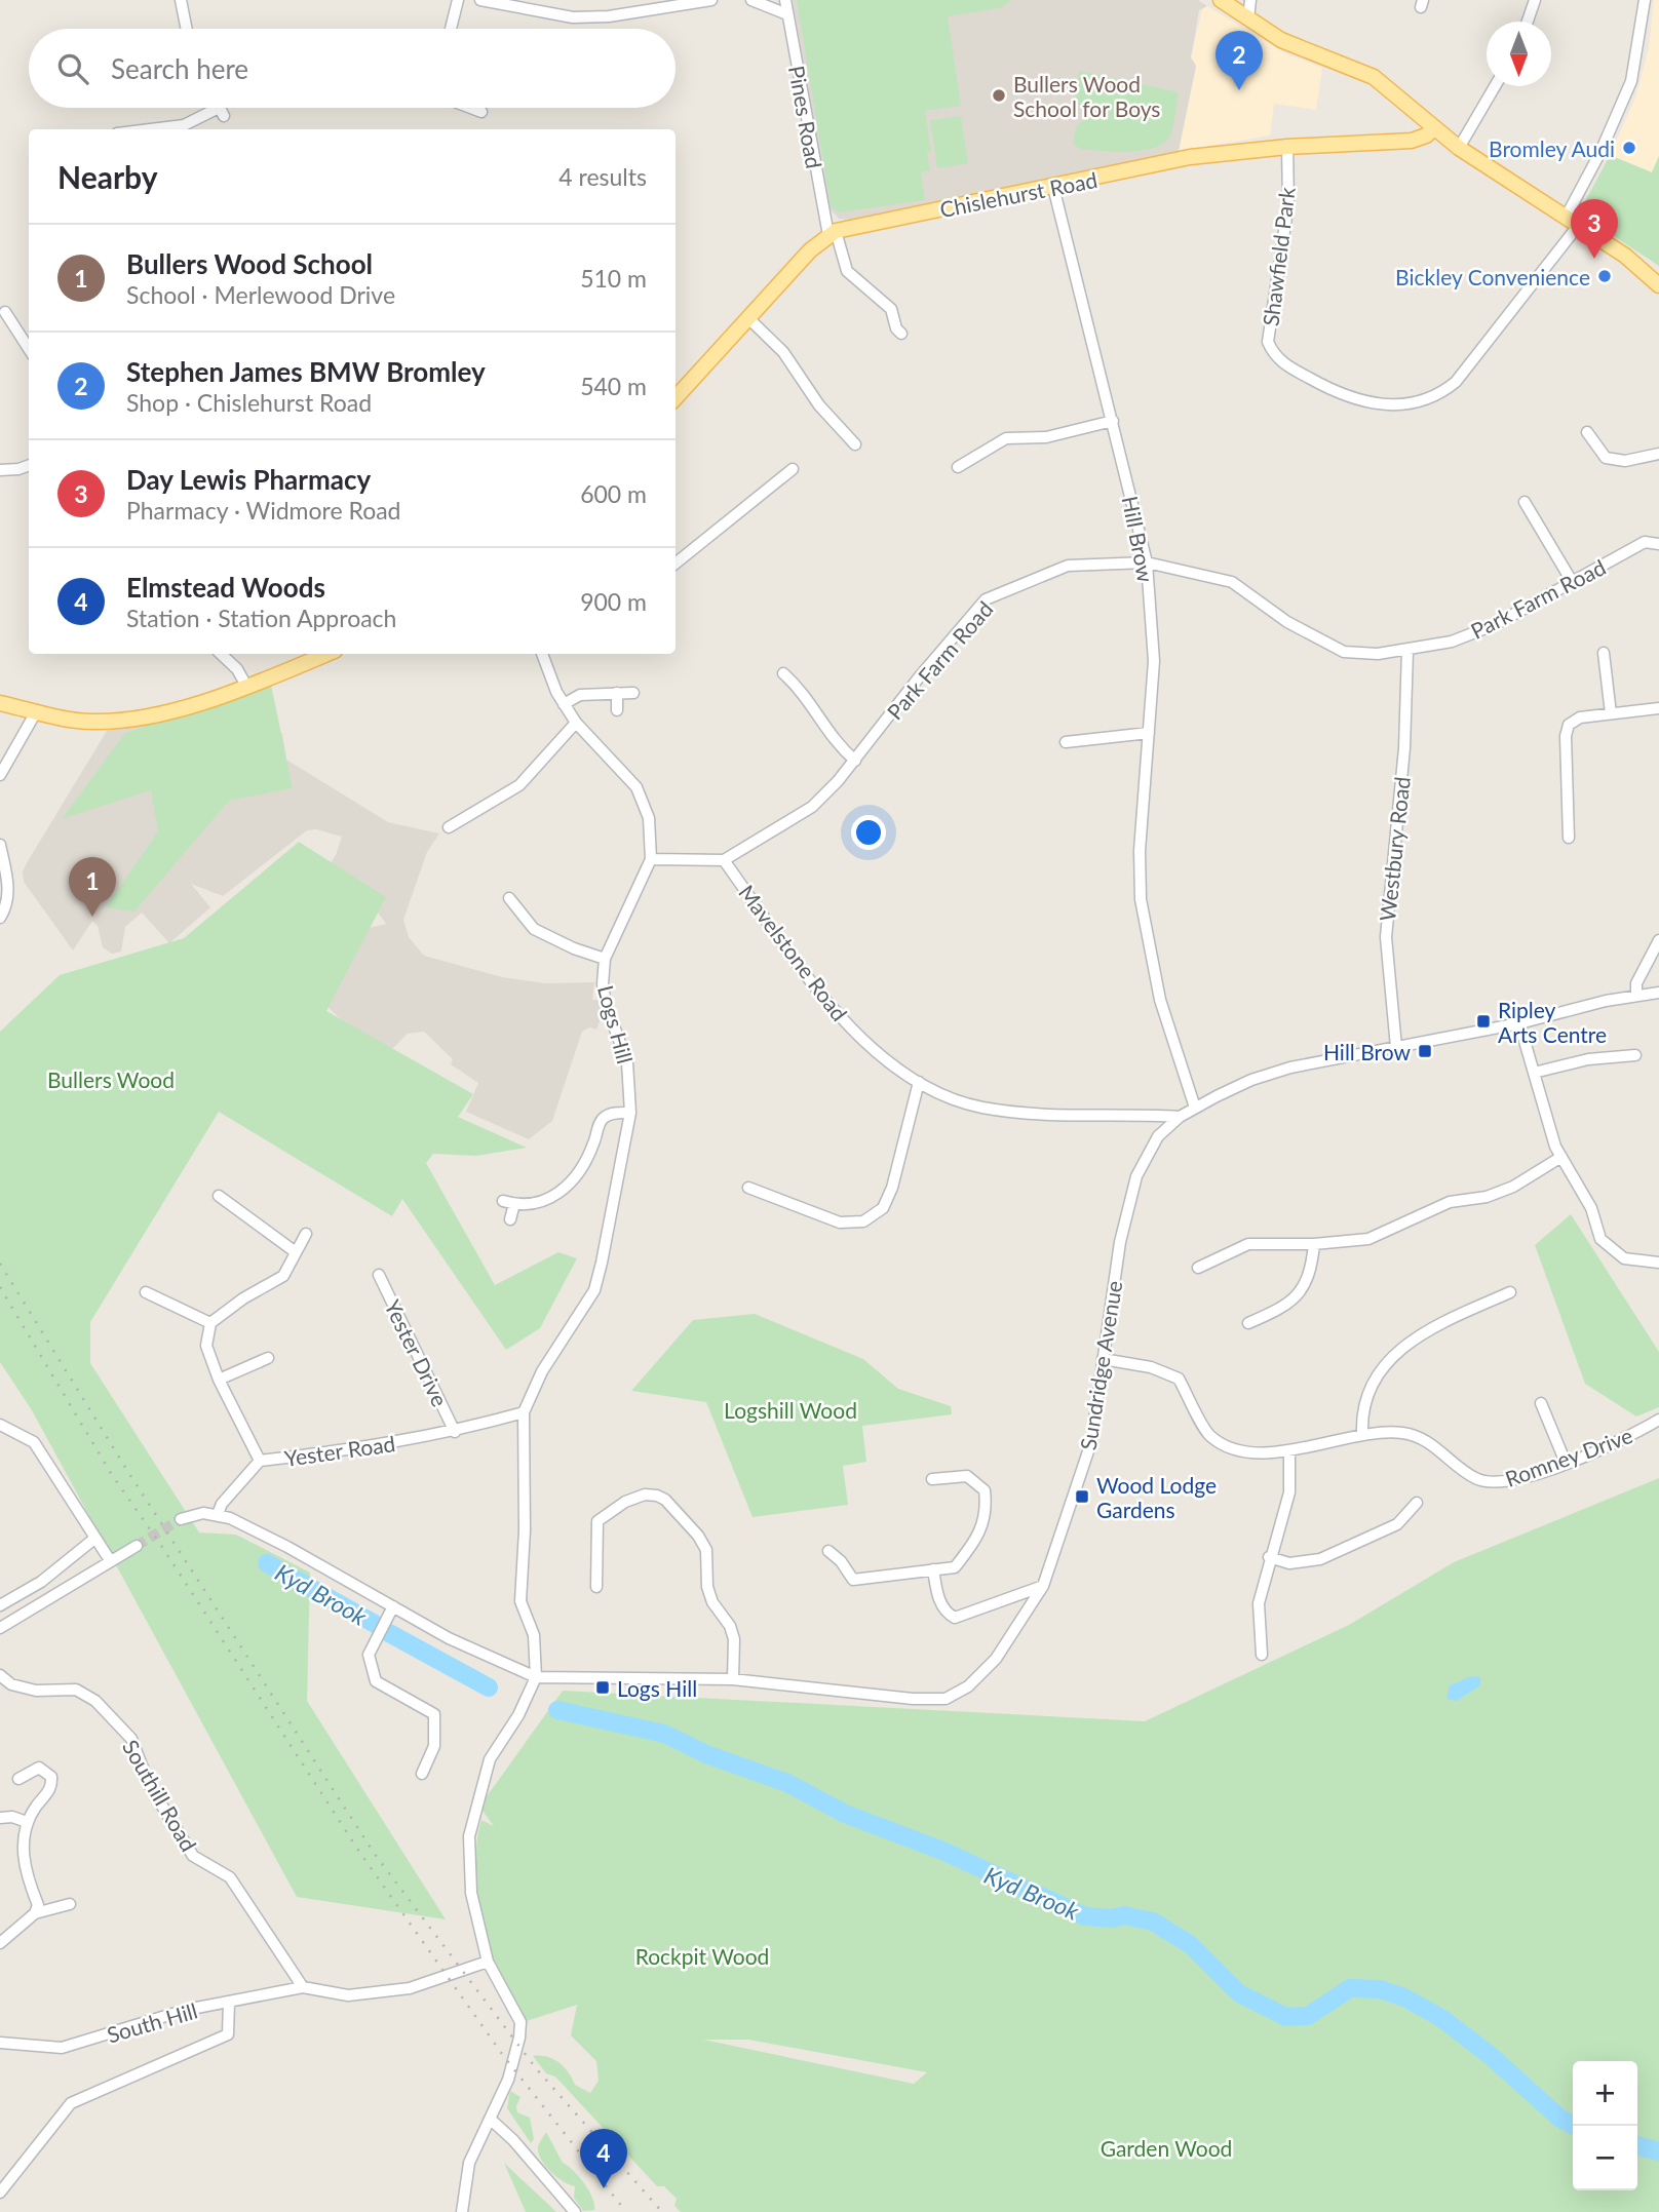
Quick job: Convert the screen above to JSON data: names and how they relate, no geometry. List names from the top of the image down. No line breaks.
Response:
{"streets":{"main road":["Chislehurst Road"],"street":["Pines Road","Shawfield Park","Hill Brow","Park Farm Road","Westbury Road","Mavelstone Road","Logs Hill","Yester Drive","Sundridge Avenue","Yester Road","Romney Drive","Southill Road","South Hill"]},"crossings":[["Pines Road","Chislehurst Road"],["Chislehurst Road","Shawfield Park"],["Chislehurst Road","Hill Brow"],["Hill Brow","Park Farm Road"],["Hill Brow","Sundridge Avenue"],["Park Farm Road","Westbury Road"],["Park Farm Road","Mavelstone Road"],["Westbury Road","Sundridge Avenue"],["Mavelstone Road","Sundridge Avenue"],["Logs Hill","Sundridge Avenue"],["Logs Hill","Yester Road"],["Yester Drive","Yester Road"],["Sundridge Avenue","Yester Road"],["Sundridge Avenue","Romney Drive"],["Southill Road","South Hill"]],"water":["Kyd Brook"],"parks":["Bullers Wood","Logshill Wood","Rockpit Wood","Garden Wood"],"places":{"other":["Bullers Wood School for Boys","Bromley Audi","Bickley Convenience"],"transit":["Ripley Arts Centre","Hill Brow","Wood Lodge Gardens","Logs Hill"]},"north":"bottom","page":{"search":"Search here","pins":["2","3","1","4"],"heading":["Nearby","4 results"],"list":[{"mark":"1","name":"Bullers Wood School","note":"School · Merlewood Drive","value":"510 m"},{"mark":"2","name":"Stephen James BMW Bromley","note":"Shop · Chislehurst Road","value":"540 m"},{"mark":"3","name":"Day Lewis Pharmacy","note":"Pharmacy · Widmore Road","value":"600 m"},{"mark":"4","name":"Elmstead Woods","note":"Station · Station Approach","value":"900 m"}],"map_buttons":["+","−"]}}
